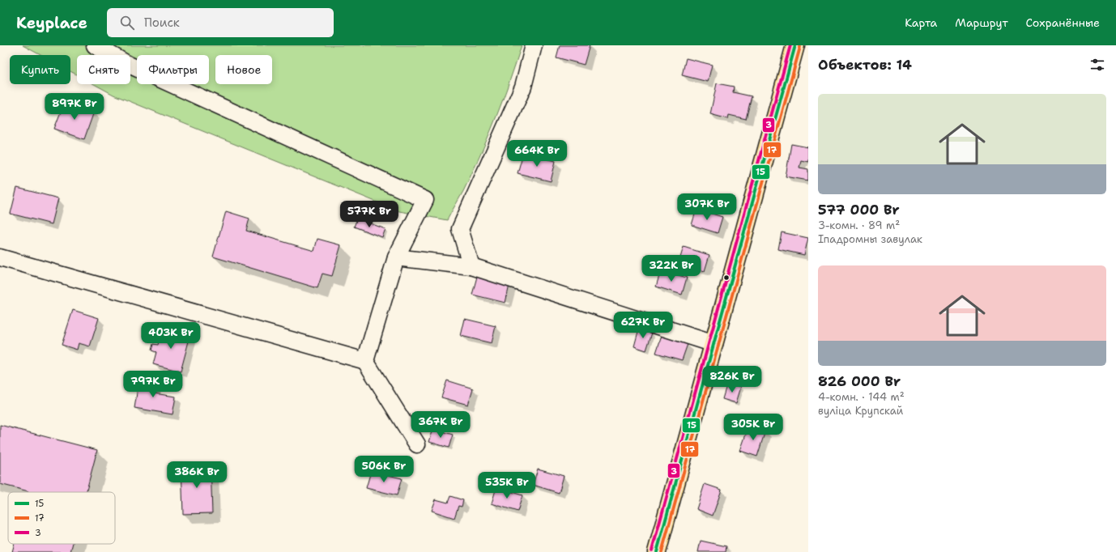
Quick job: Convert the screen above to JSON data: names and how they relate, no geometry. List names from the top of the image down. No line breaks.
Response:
{"lines":["transit line 15","transit line 3","transit line 17"],"legend":["15","17","3"],"page":{"header":"Keyplace","search":"Поиск","nav":["Карта","Маршрут","Сохранённые"],"heading":"Объектов: 14","chip":["Купить","Снять","Фильтры","Новое"],"list":[{"name":"577 000 Br","note":"3-комн. · 89 m² · Іпадромны завулак"},{"name":"826 000 Br","note":"4-комн. · 144 m² · вуліца Крупскай"}],"price":["897K Br","664K Br","307K Br","577K Br","322K Br","627K Br","403K Br","826K Br","797K Br","367K Br","305K Br","506K Br","386K Br","535K Br"]}}
